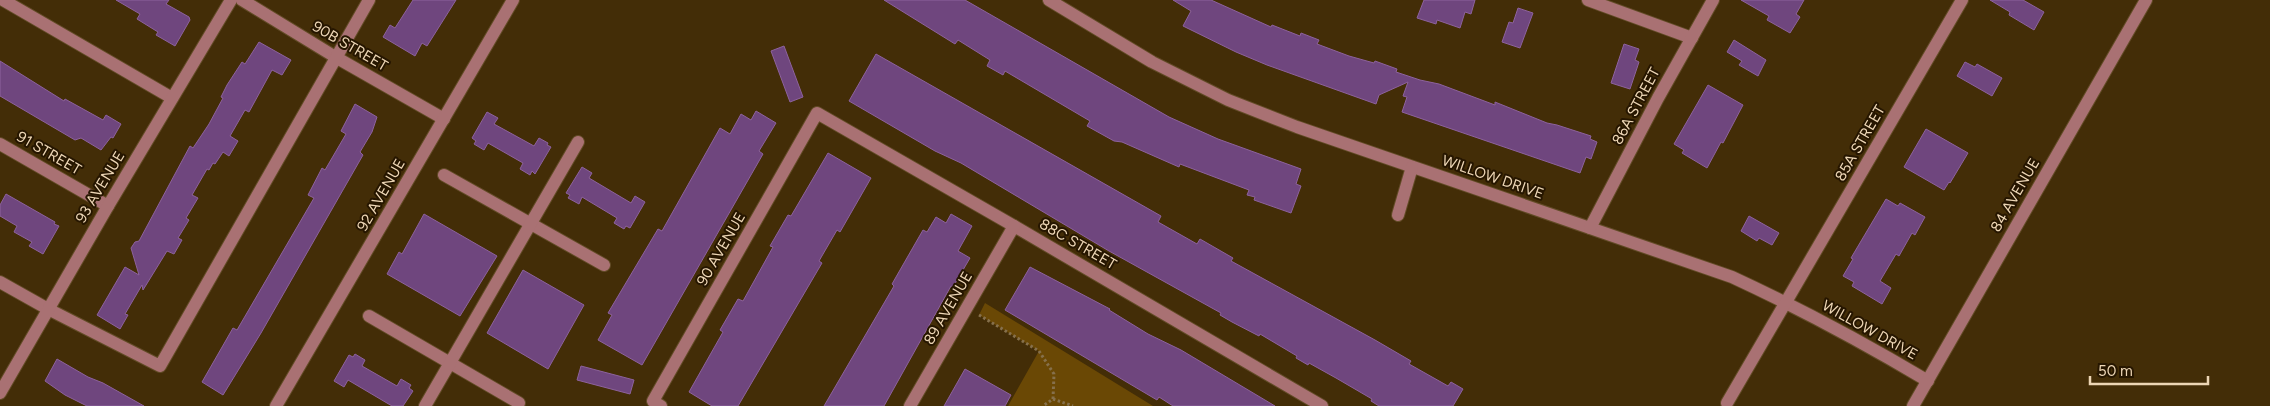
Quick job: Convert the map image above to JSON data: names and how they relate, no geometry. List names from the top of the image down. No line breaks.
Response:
{"streets":{"street":["90B STREET","86A STREET","85A STREET","91 STREET","WILLOW DRIVE","93 AVENUE","92 AVENUE","84 AVENUE","88C STREET","90 AVENUE","89 AVENUE"]},"crossings":[["90B STREET","92 AVENUE"],["86A STREET","WILLOW DRIVE"],["85A STREET","WILLOW DRIVE"],["91 STREET","93 AVENUE"],["WILLOW DRIVE","84 AVENUE"],["88C STREET","90 AVENUE"],["88C STREET","89 AVENUE"]],"scale_bar":"50 m"}
